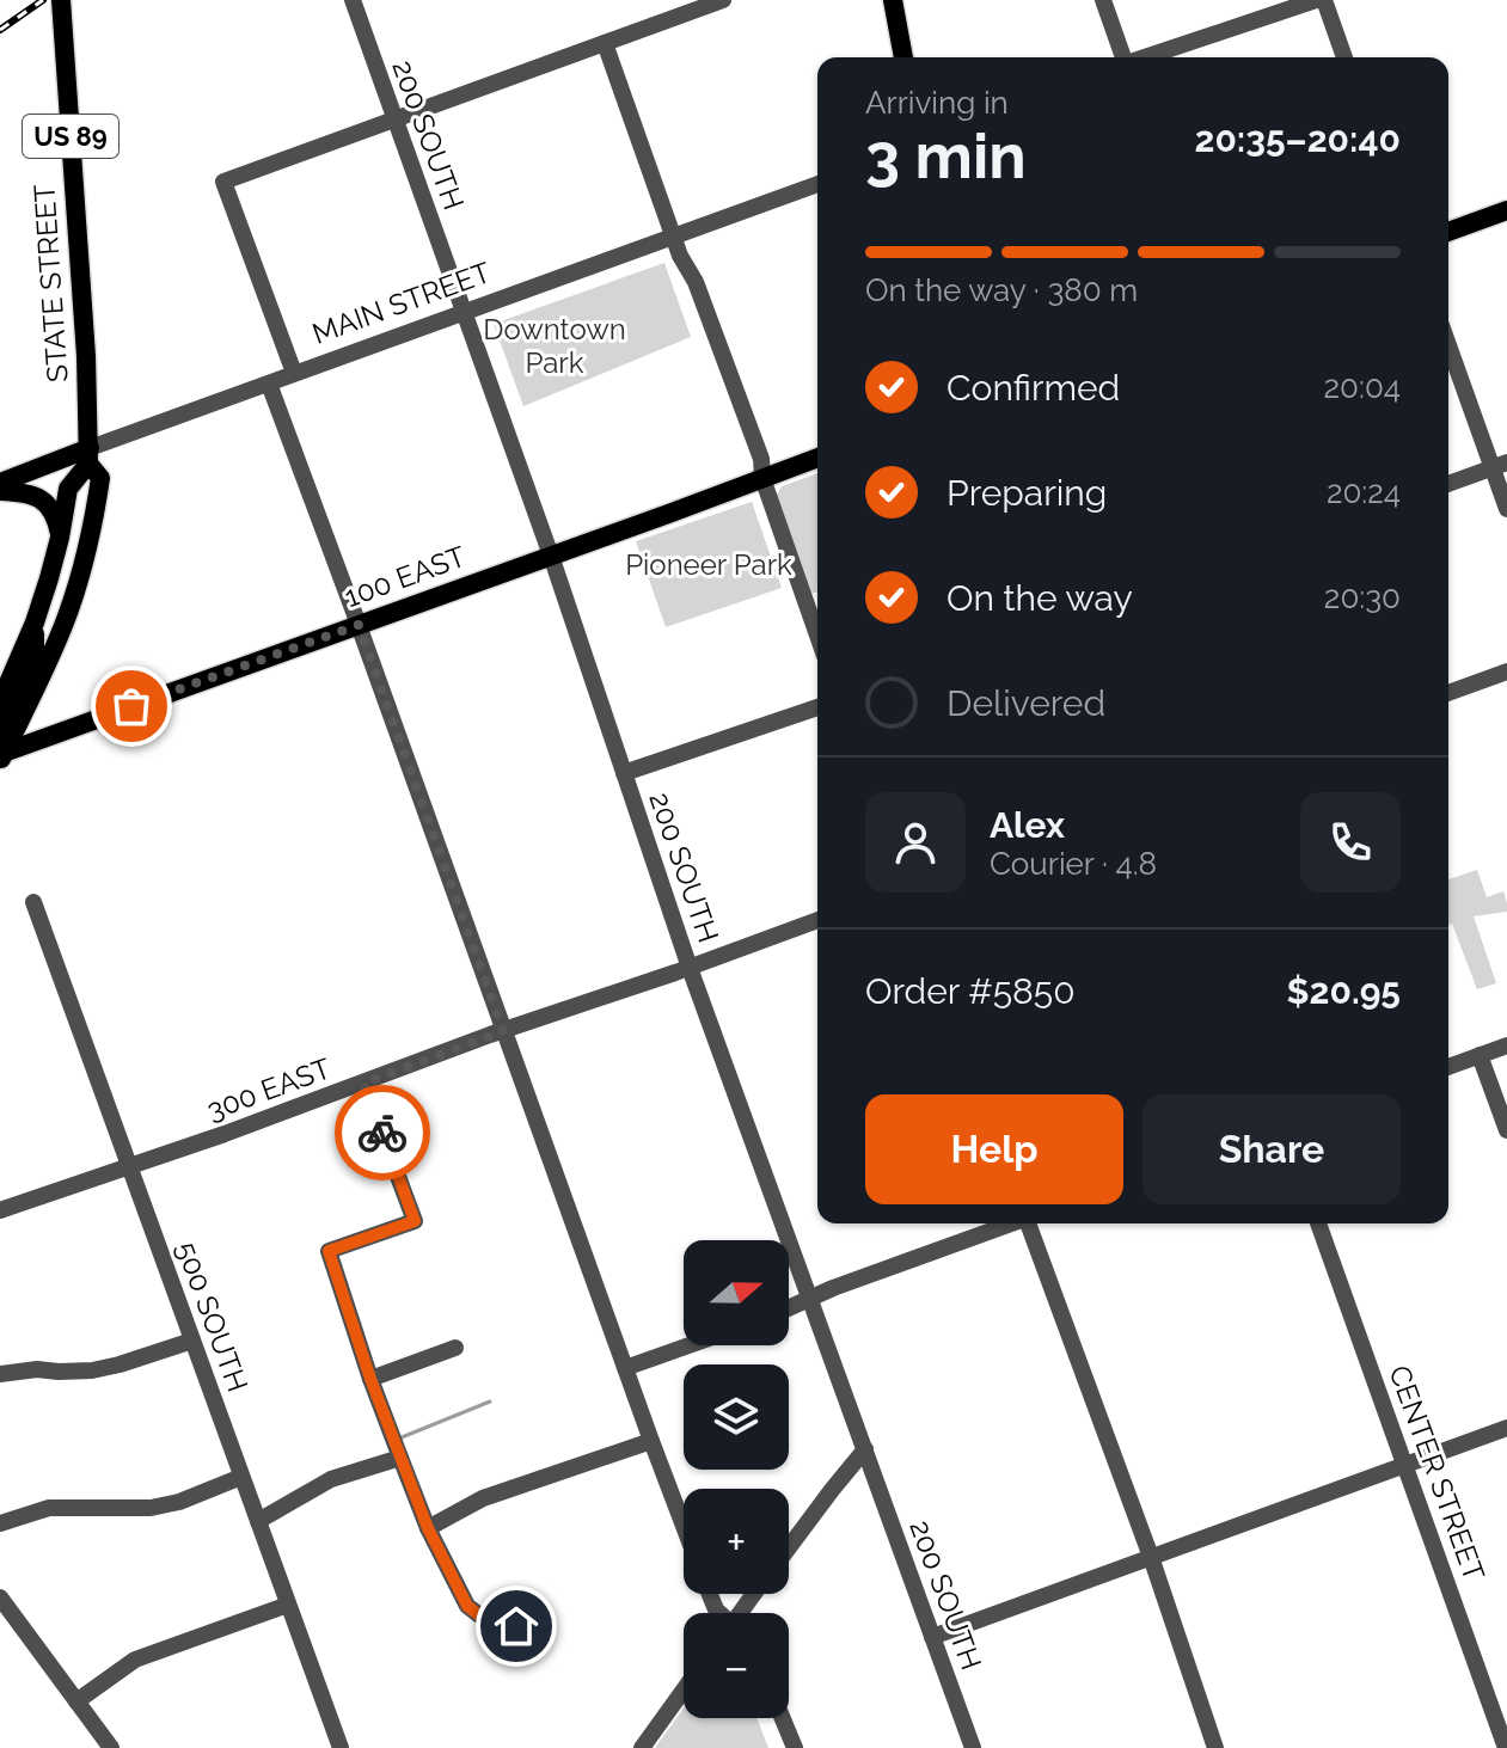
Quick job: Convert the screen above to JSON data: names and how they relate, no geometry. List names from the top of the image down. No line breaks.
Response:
{"streets":{"main road":["US 89","STATE STREET","MAIN STREET","100 EAST"],"street":["200 SOUTH","300 EAST","500 SOUTH","CENTER STREET"]},"crossings":[["200 SOUTH","MAIN STREET"],["200 SOUTH","100 EAST"],["200 SOUTH","300 EAST"],["STATE STREET","MAIN STREET"],["STATE STREET","100 EAST"],["300 EAST","500 SOUTH"]],"parks":["Downtown Park","Pioneer Park"],"north":"right","page":{"heading":["3 min","Arriving in","20:35–20:40"],"panel":["Alex","Courier · 4.8","Order #5850","$20.95"],"bar":"On the way · 380 m","list":[["Confirmed","20:04"],["Preparing","20:24"],["On the way","20:30"],"Delivered"],"buttons":["Help","Share"],"map_buttons":["+","−"]}}
